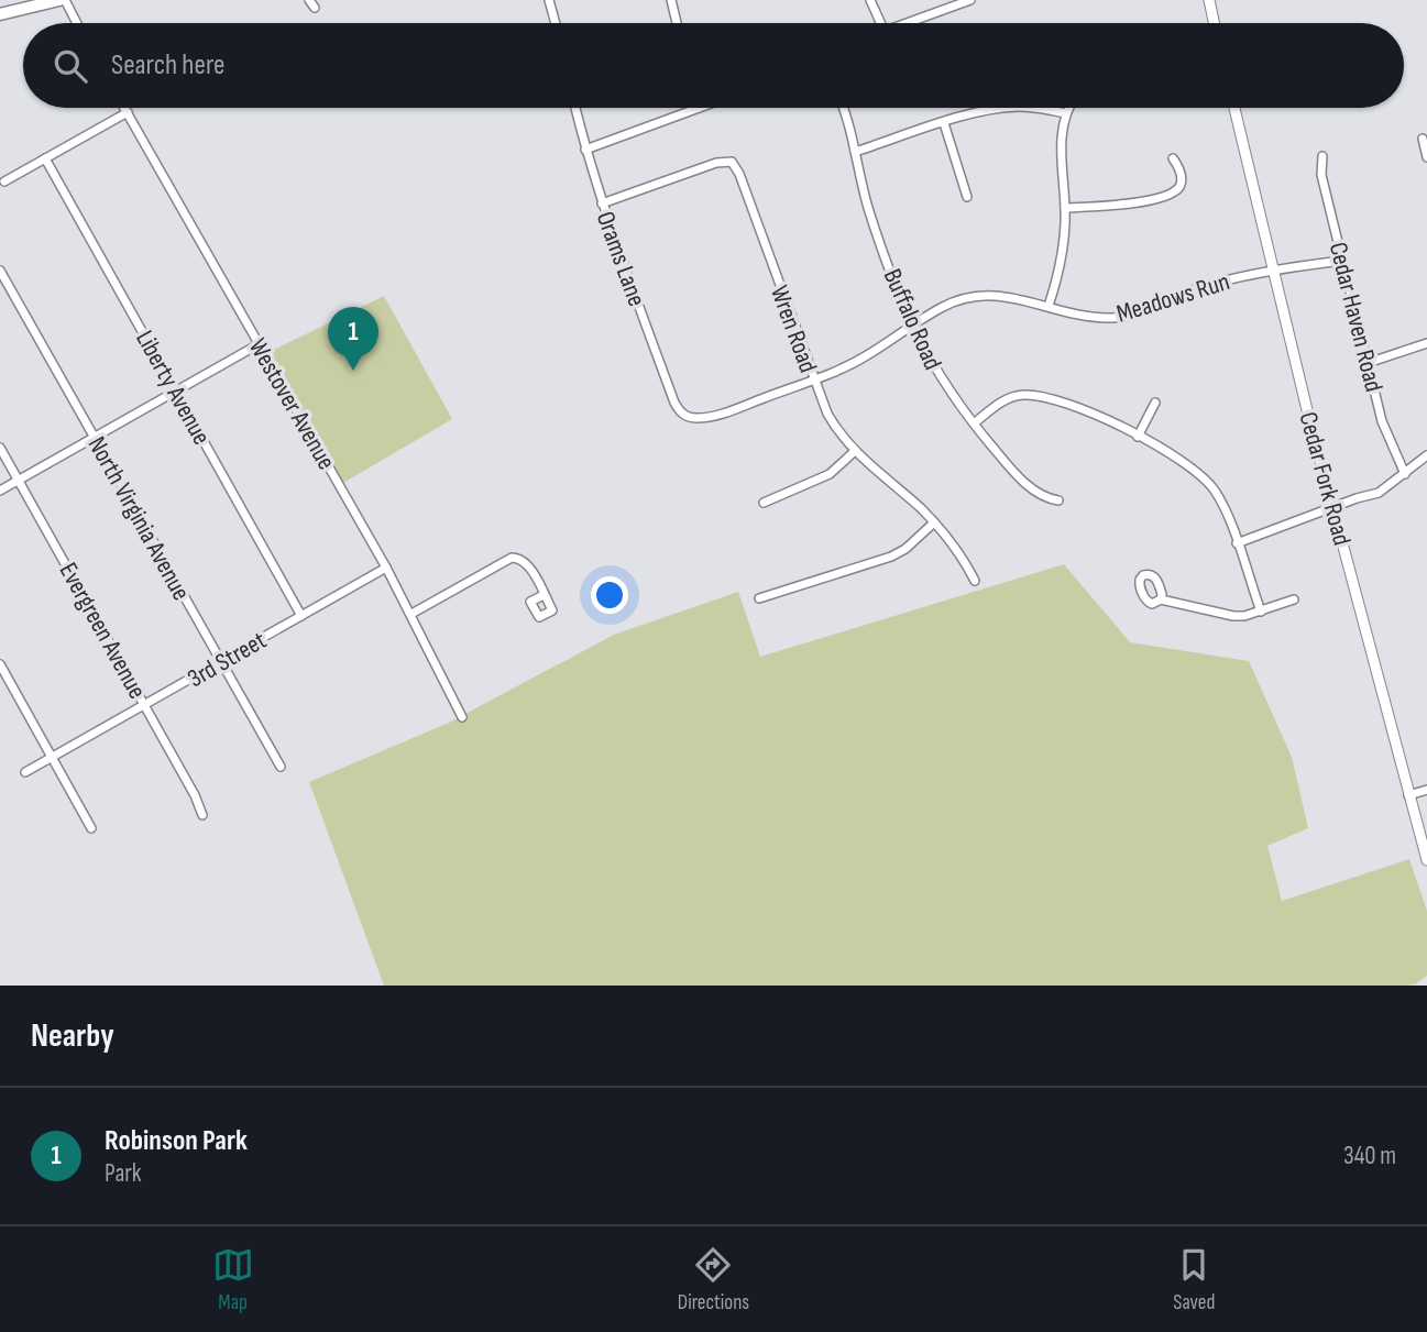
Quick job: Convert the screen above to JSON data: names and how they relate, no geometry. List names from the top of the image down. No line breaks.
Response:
{"streets":{"street":["Orams Lane","Meadows Run","Cedar Haven Road","Buffalo Road","Wren Road","Liberty Avenue","Westover Avenue","Cedar Fork Road","North Virginia Avenue","Evergreen Avenue","3rd Street"]},"crossings":[["Orams Lane","Meadows Run"],["Orams Lane","Wren Road"],["Meadows Run","Cedar Haven Road"],["Meadows Run","Buffalo Road"],["Meadows Run","Wren Road"],["Meadows Run","Cedar Fork Road"],["Liberty Avenue","3rd Street"],["Westover Avenue","3rd Street"],["North Virginia Avenue","3rd Street"],["Evergreen Avenue","3rd Street"]],"page":{"search":"Search here","pins":"1","heading":"Nearby","list":[{"mark":"1","name":"Robinson Park","note":"Park","value":"340 m"}],"nav":["Map","Directions","Saved"]}}
